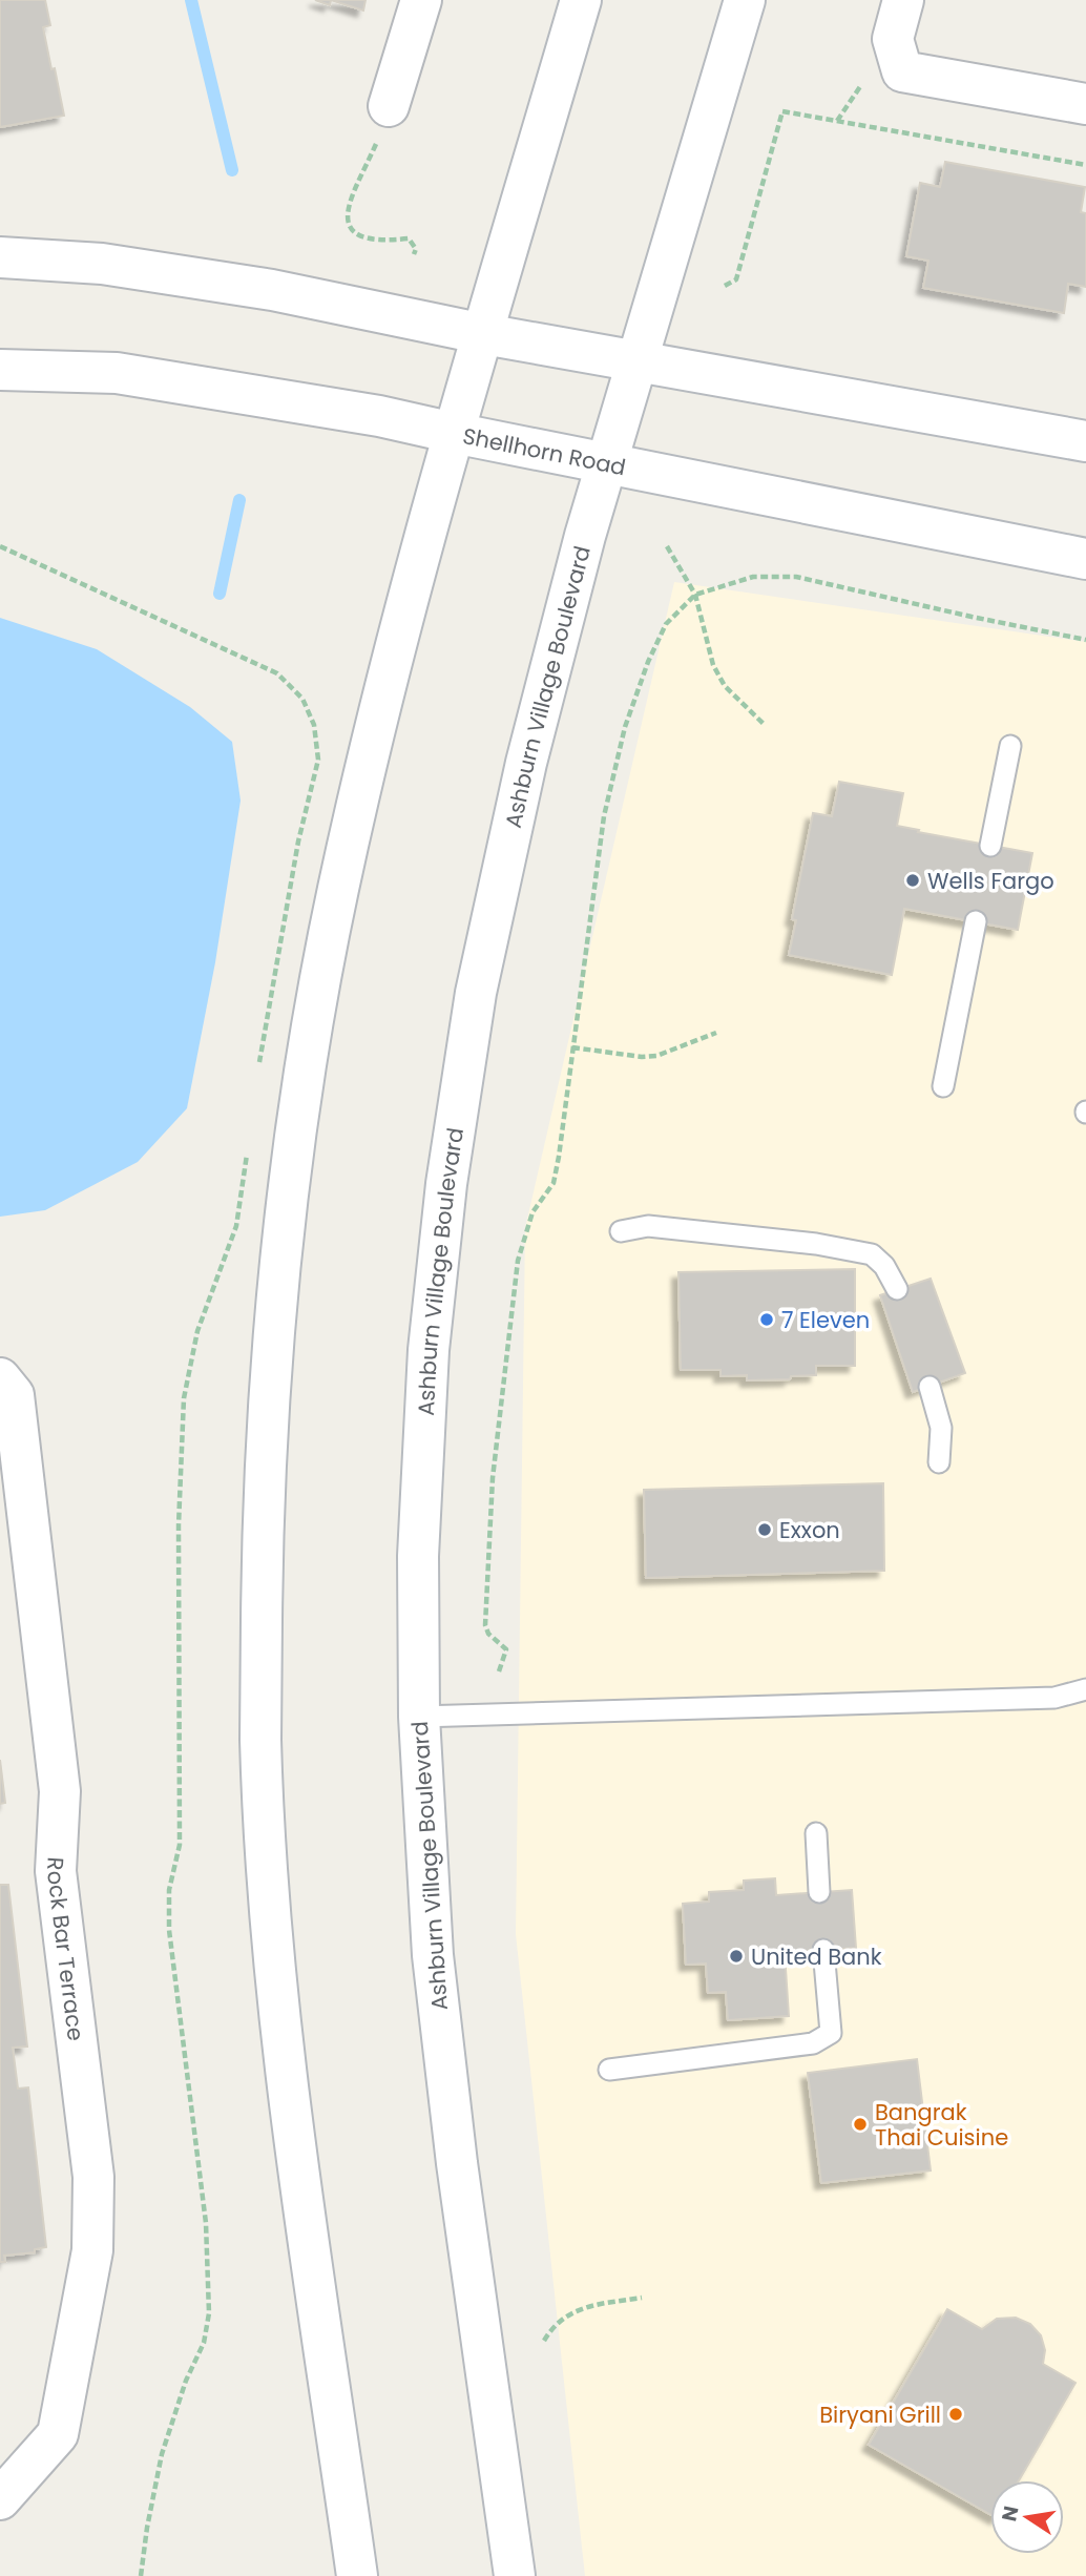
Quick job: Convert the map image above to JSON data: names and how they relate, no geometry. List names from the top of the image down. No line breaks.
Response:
{"streets":{"main road":["Shellhorn Road","Ashburn Village Boulevard","Rock Bar Terrace"]},"crossings":[["Shellhorn Road","Ashburn Village Boulevard"]],"places":["Wells Fargo","7 Eleven","Exxon","United Bank","Bangrak Thai Cuisine","Biryani Grill"],"north":"left"}
